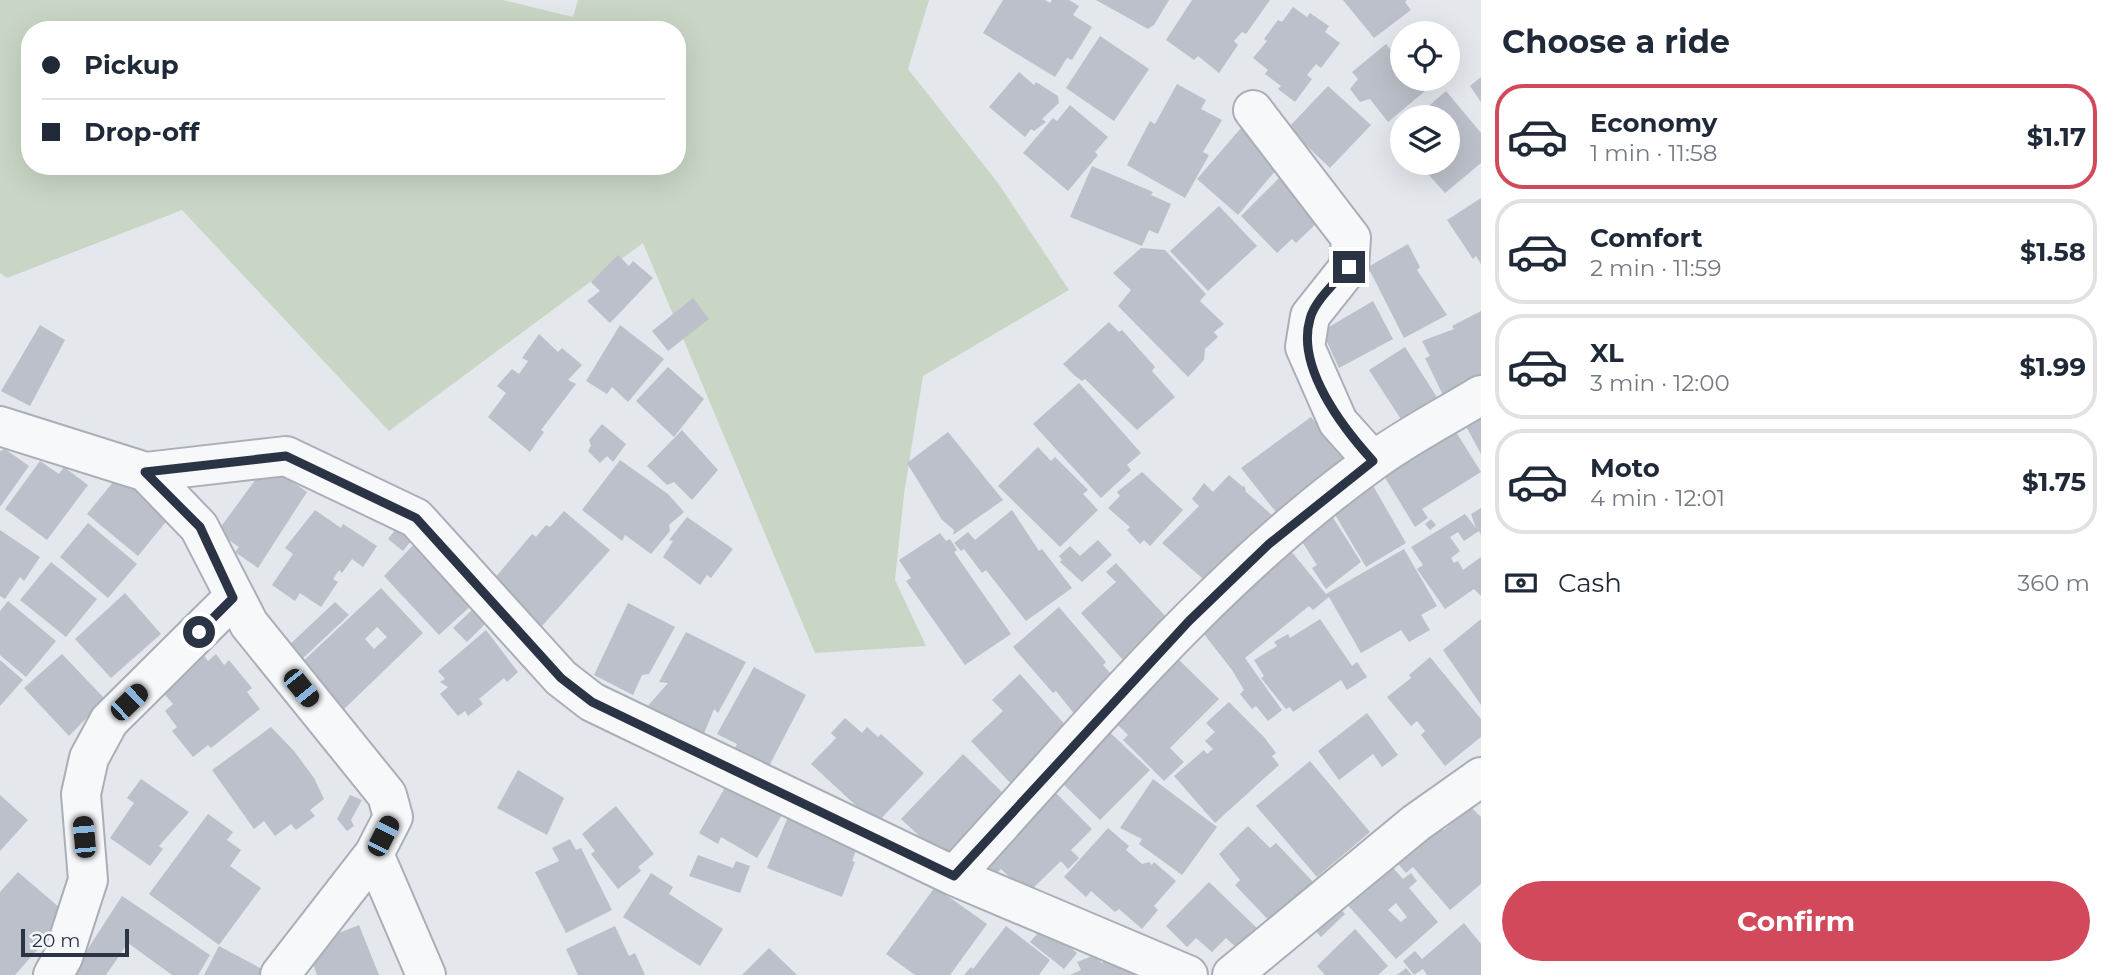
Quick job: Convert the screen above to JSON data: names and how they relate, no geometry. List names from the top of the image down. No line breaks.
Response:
{"scale_bar":"20 m","page":{"heading":"Choose a ride","banner":["Pickup","Drop-off"],"list":[{"name":"Economy","note":"1 min · 11:58","value":"$1.17"},{"name":"Comfort","note":"2 min · 11:59","value":"$1.58"},{"name":"XL","note":"3 min · 12:00","value":"$1.99"},{"name":"Moto","note":"4 min · 12:01","value":"$1.75"}],"pay":["Cash","360 m"],"buttons":"Confirm","scale":"20 m"}}
